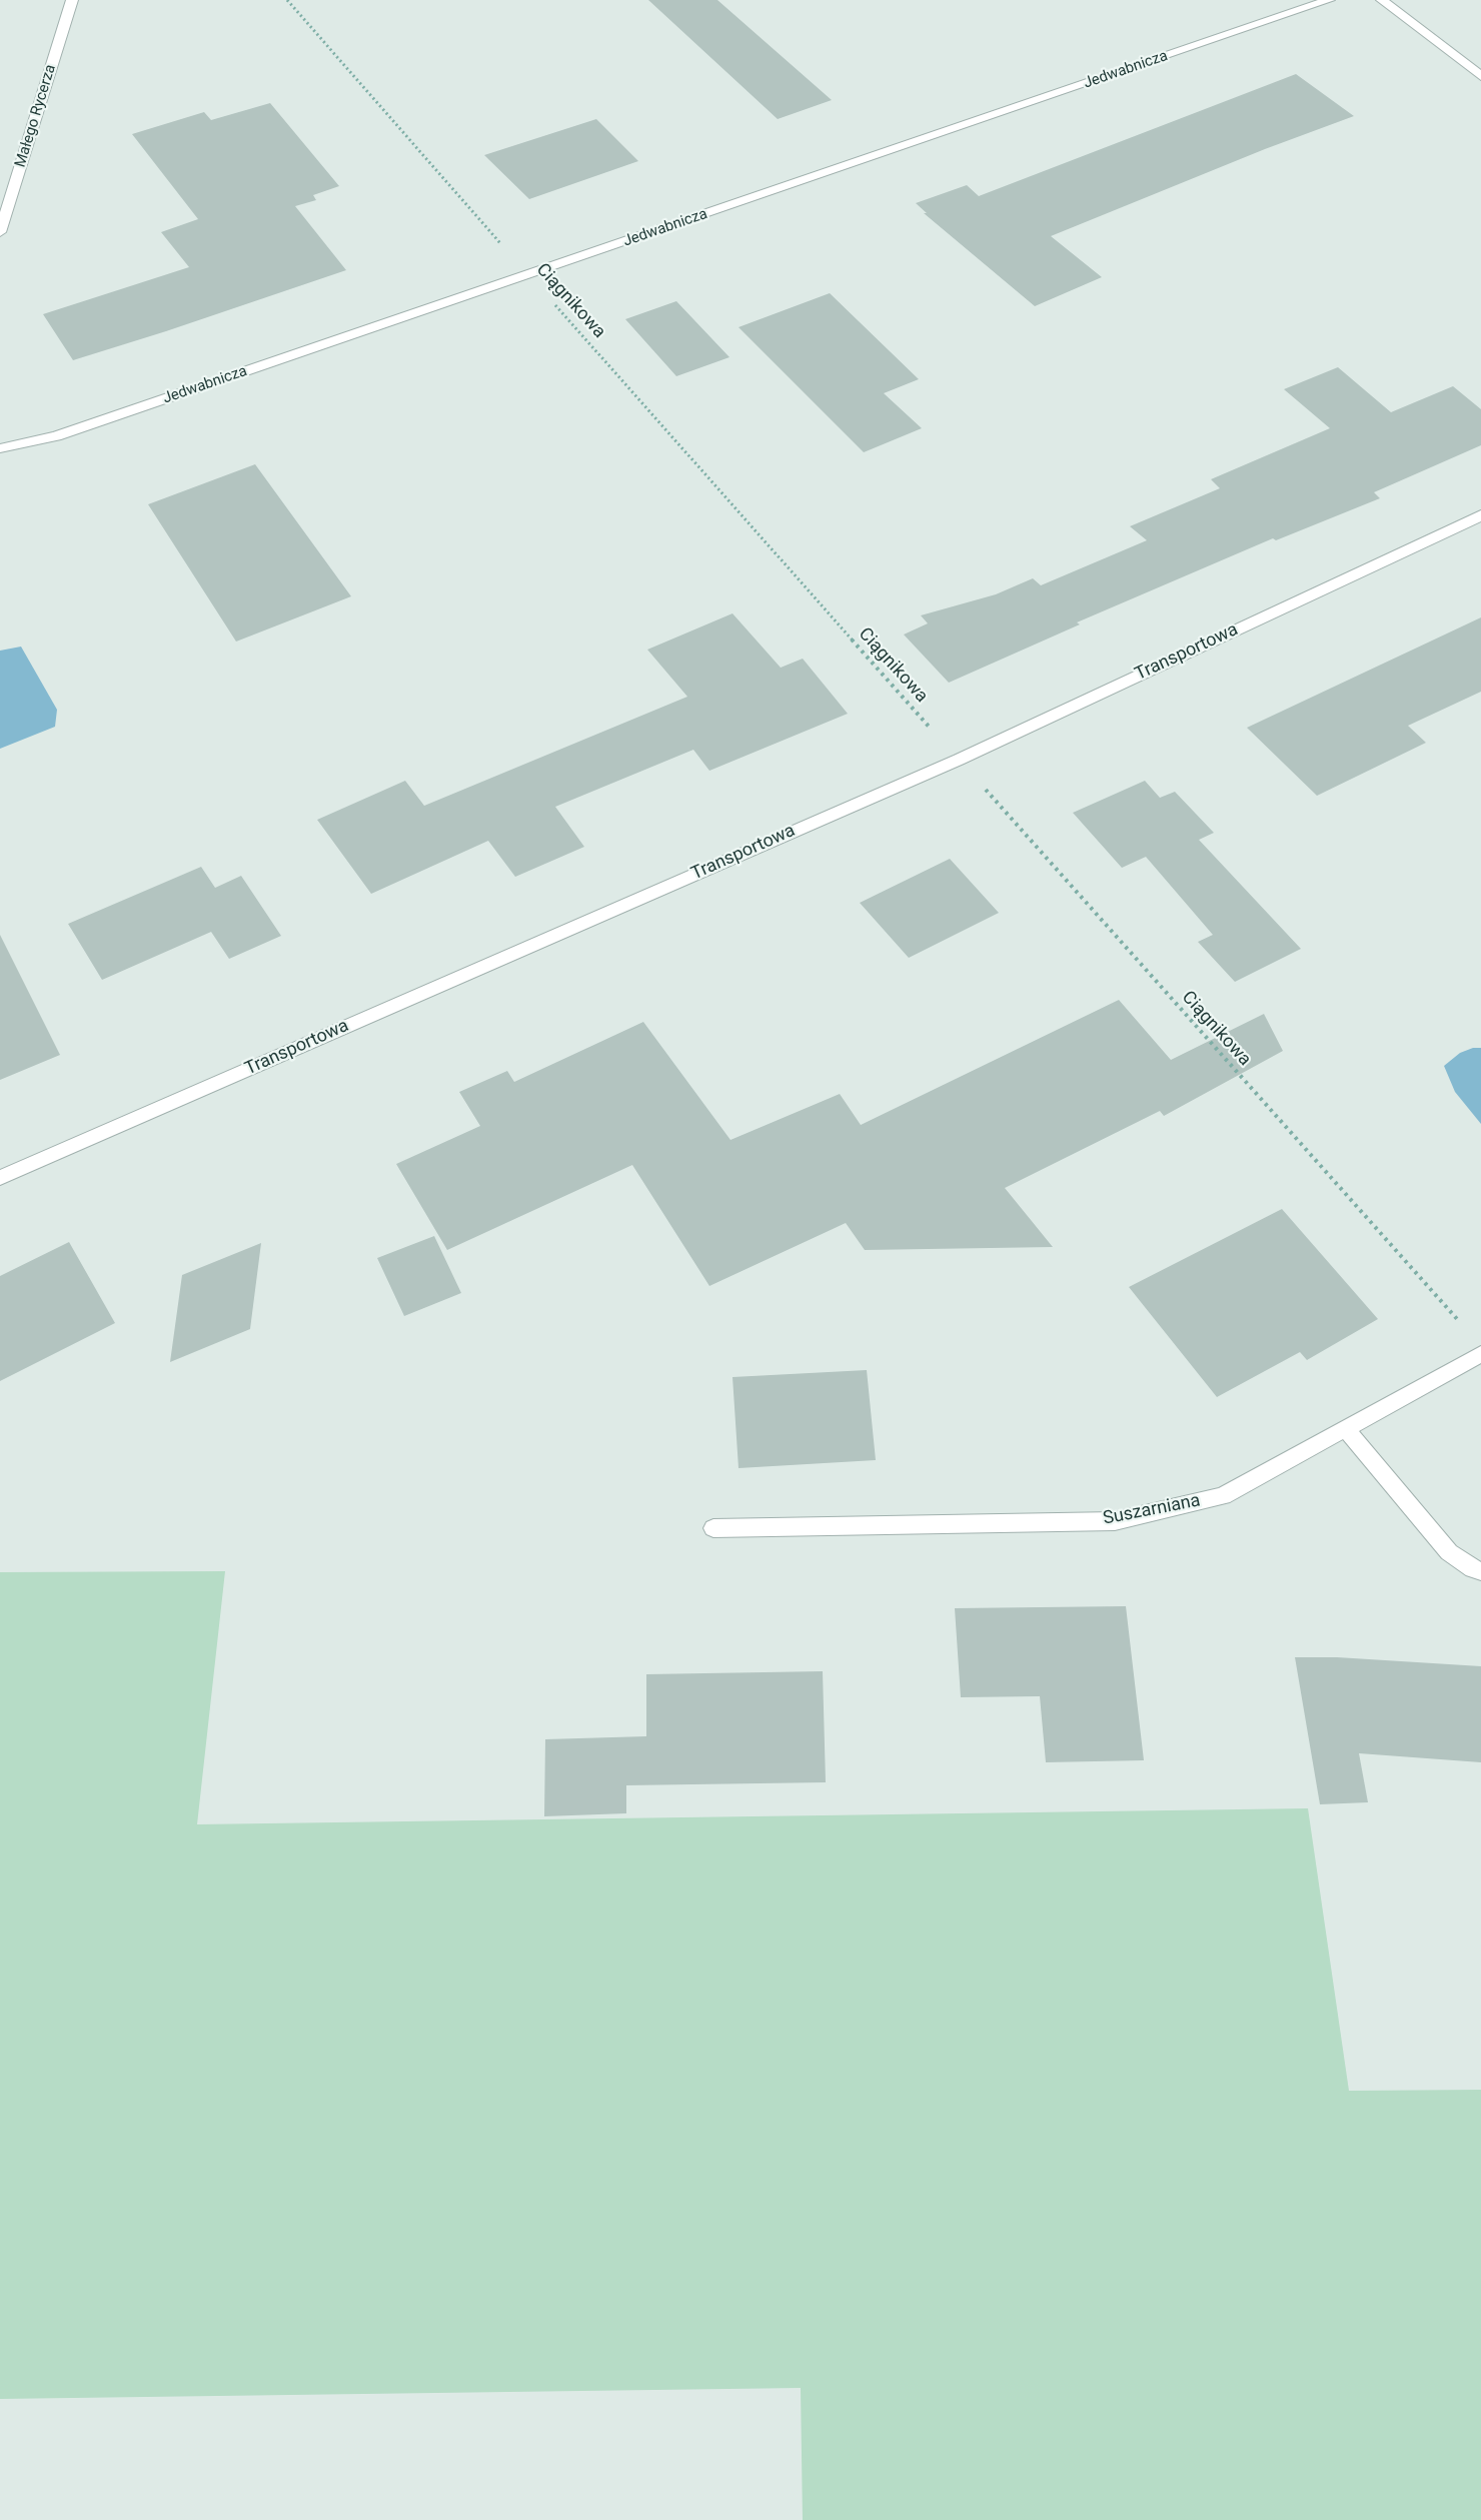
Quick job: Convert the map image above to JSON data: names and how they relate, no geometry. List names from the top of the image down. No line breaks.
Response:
{"streets":{"street":["Jedwabnicza","Małego Rycerza","Transportowa","Suszarniana"],"path":["Ciągnikowa"]},"crossings":[["Jedwabnicza","Ciągnikowa"],["Ciągnikowa","Transportowa"]]}
